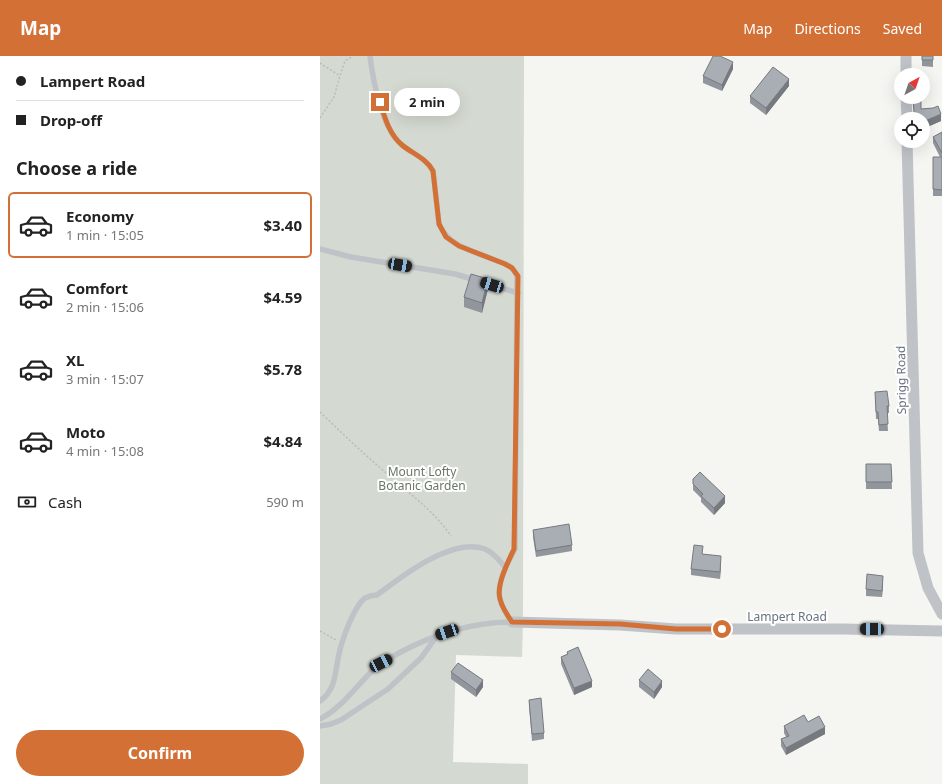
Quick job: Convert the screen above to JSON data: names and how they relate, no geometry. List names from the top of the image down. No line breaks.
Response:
{"streets":{"street":["Sprigg Road","Lampert Road"]},"parks":["Mount Lofty Botanic Garden"],"north":"top right","page":{"header":"Map","nav":["Map","Directions","Saved"],"banner":["Lampert Road","Drop-off"],"bubble":"2 min","heading":"Choose a ride","list":[{"name":"Economy","note":"1 min · 15:05","value":"$3.40"},{"name":"Comfort","note":"2 min · 15:06","value":"$4.59"},{"name":"XL","note":"3 min · 15:07","value":"$5.78"},{"name":"Moto","note":"4 min · 15:08","value":"$4.84"}],"pay":["Cash","590 m"],"buttons":"Confirm"}}
